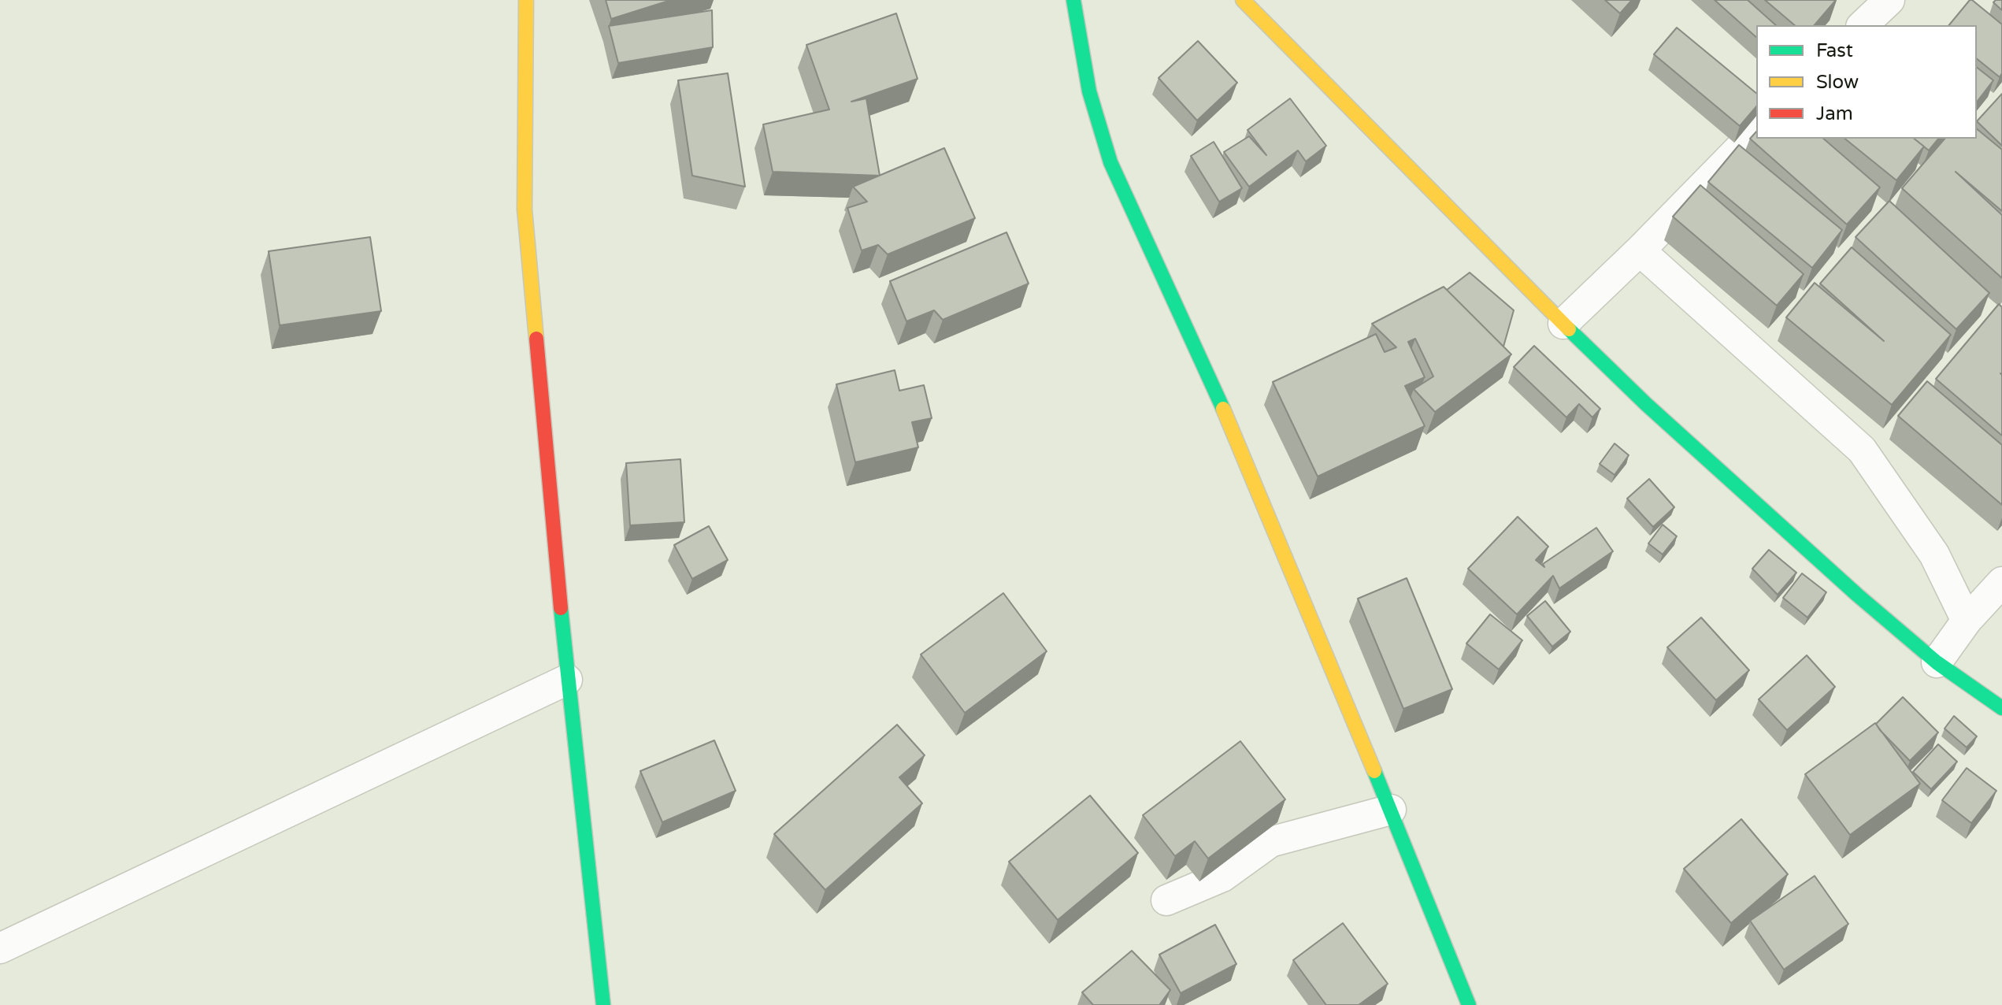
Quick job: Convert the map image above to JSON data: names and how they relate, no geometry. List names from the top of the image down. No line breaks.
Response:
{"legend":["Fast","Slow","Jam"]}
